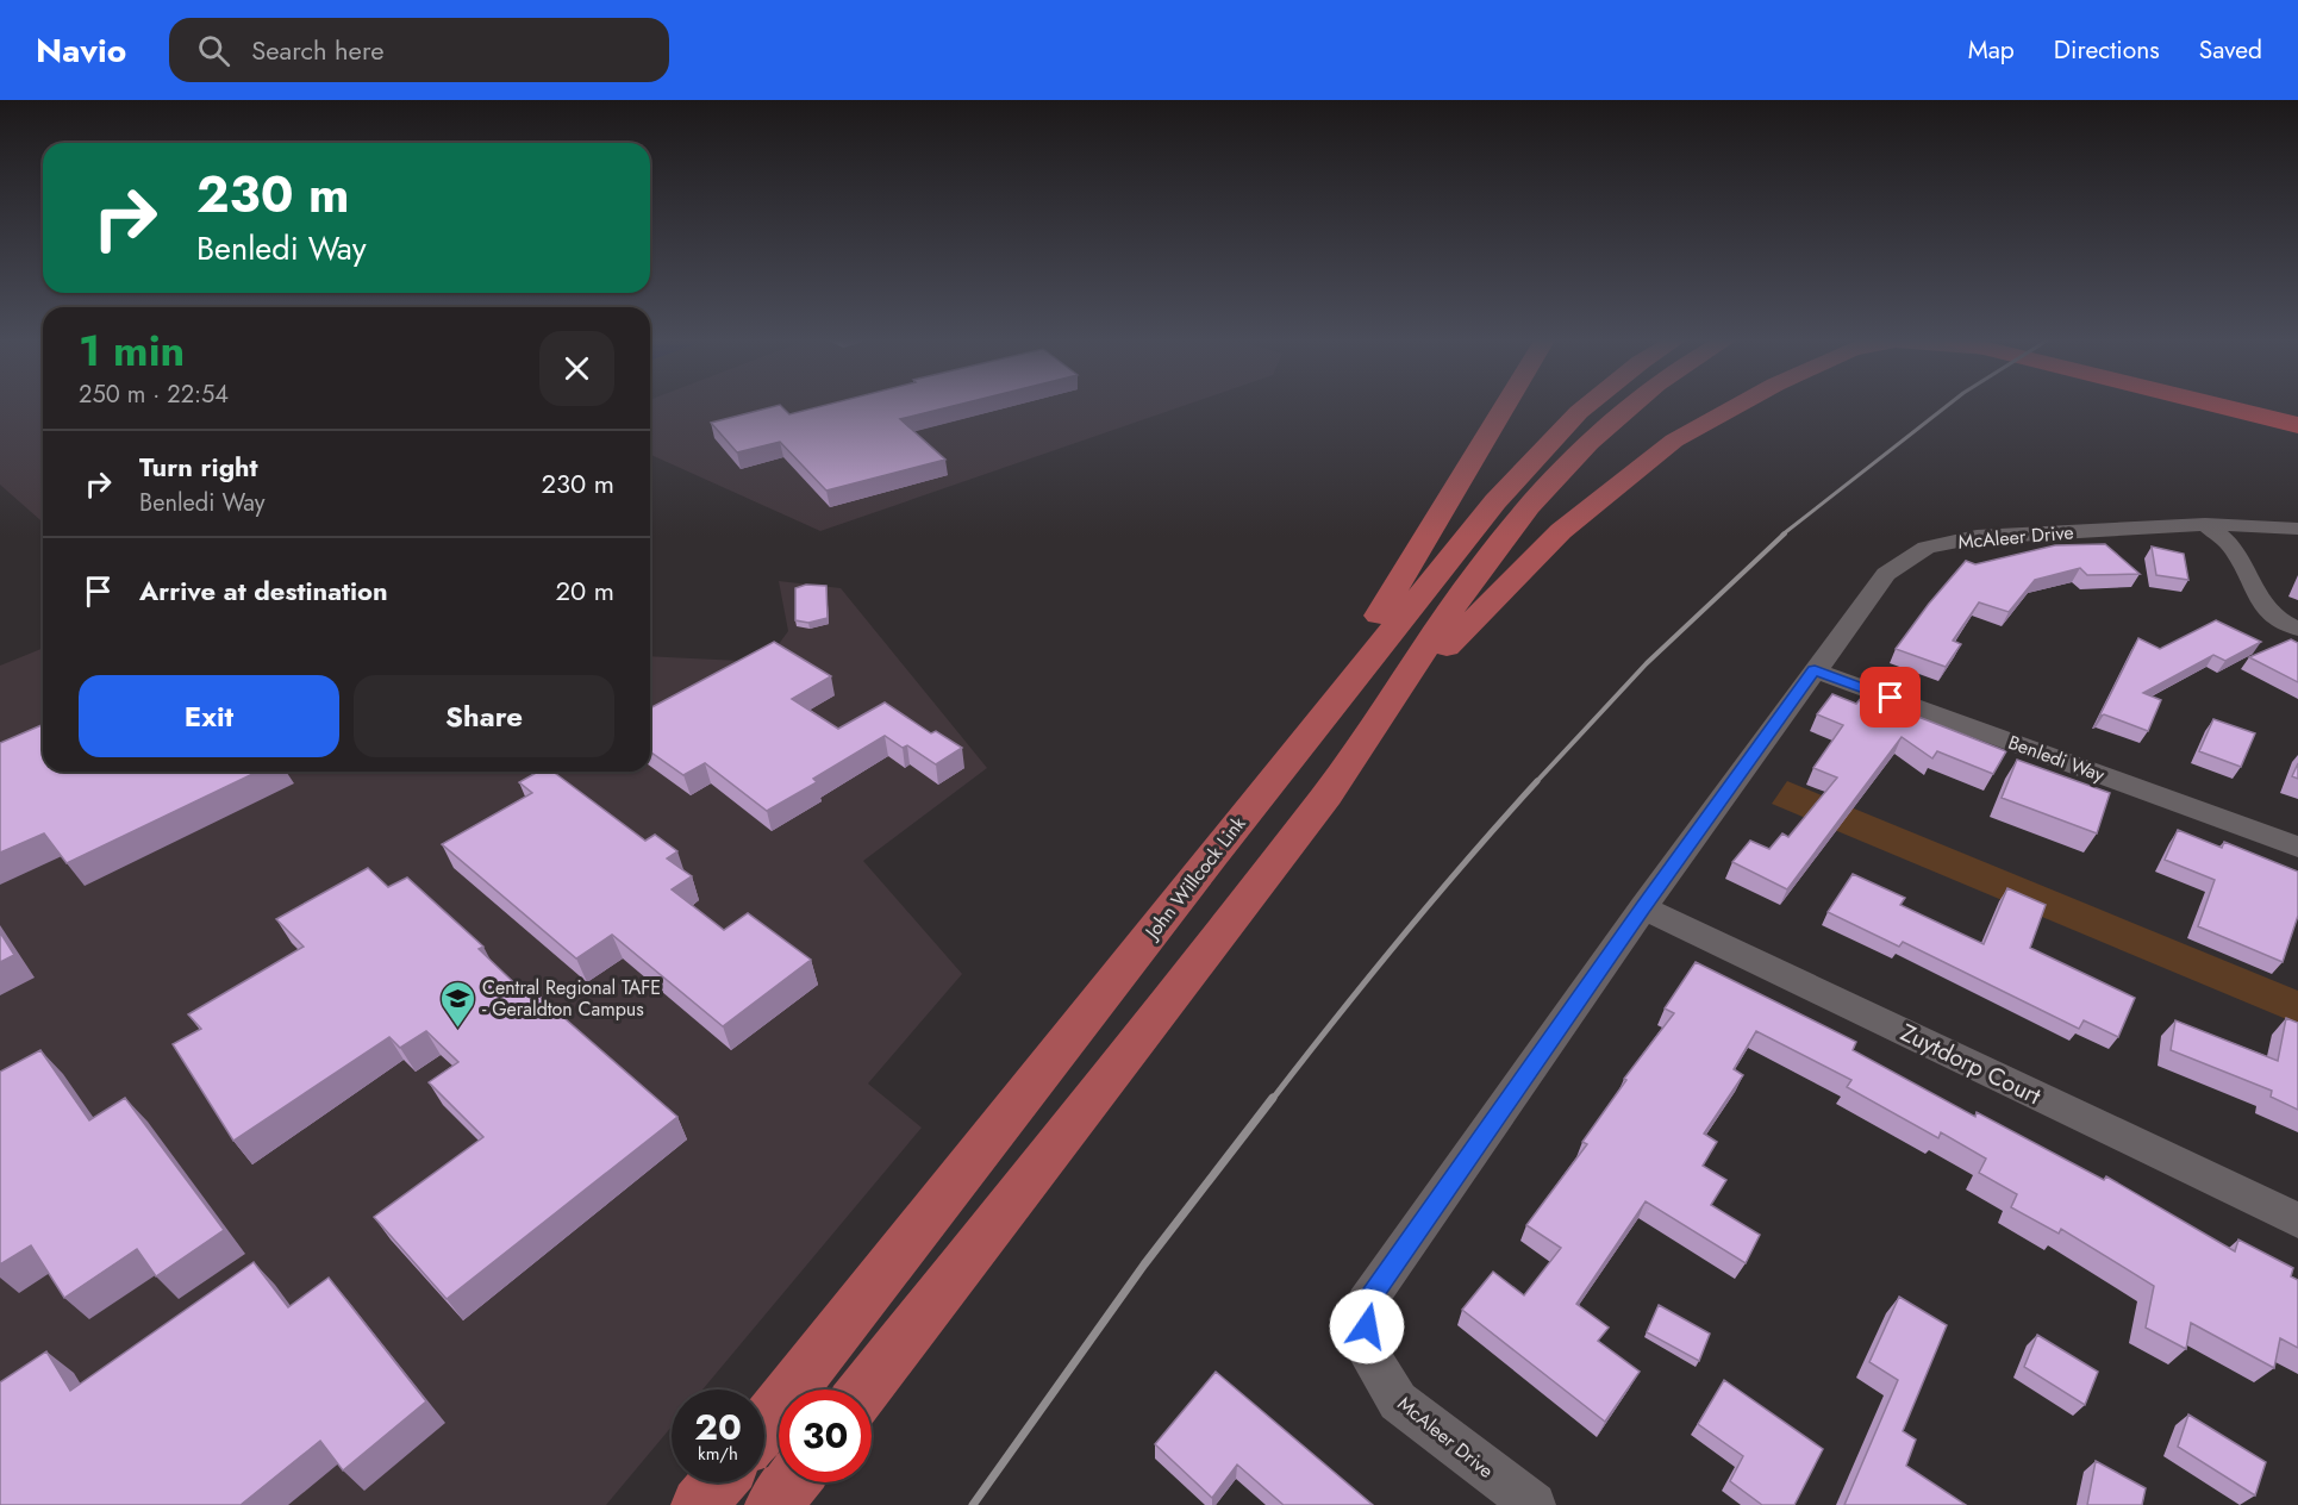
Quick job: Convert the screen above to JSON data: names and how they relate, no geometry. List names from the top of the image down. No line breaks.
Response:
{"streets":{"main road":["John Willcock Link"],"street":["McAleer Drive","Benledi Way","Zuytdorp Court"]},"crossings":[["McAleer Drive","Benledi Way"],["McAleer Drive","Zuytdorp Court"]],"places":{"school or university":["Central Regional TAFE - Geraldton Campus"]},"page":{"header":"Navio","search":"Search here","nav":["Map","Directions","Saved"],"turn":["230 m","Benledi Way"],"heading":["1 min","250 m · 22:54"],"list":[{"name":"Turn right","note":"Benledi Way","value":"230 m"},{"name":"Arrive at destination","value":"20 m"}],"buttons":["Exit","Share"],"speed":"20 km/h","limit":"30"}}
